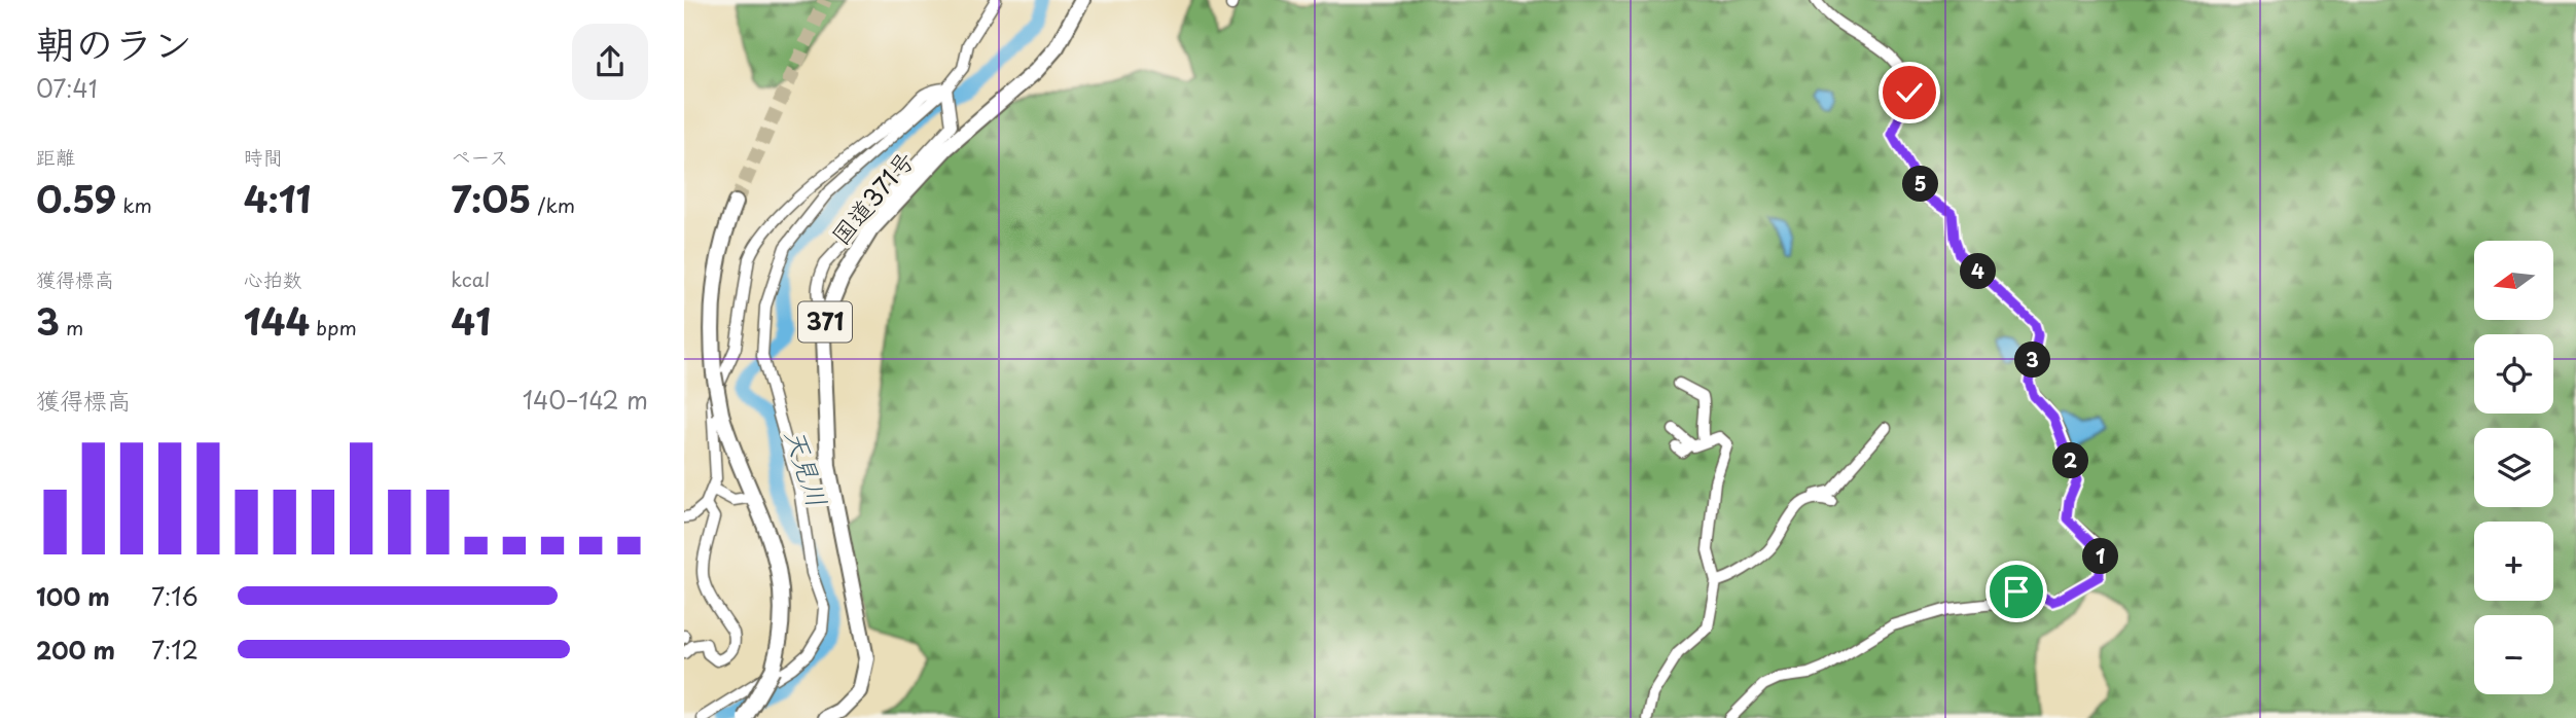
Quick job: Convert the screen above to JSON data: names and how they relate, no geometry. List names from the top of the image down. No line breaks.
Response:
{"streets":{"highway":["国道371号","371"]},"water":["天見川"],"north":"left","page":{"heading":["朝のラン","07:41"],"stats":[["距離","0.59 km"],["時間","4:11"],["ペース","7:05 /km"],["獲得標高","3 m"],["心拍数","144 bpm"],["kcal","41"]],"pins":["5","4","3","2","1"],"map_buttons":["+","−"],"chart":["獲得標高","140–142 m"],"list":[{"name":"100 m","note":"7:16"},{"name":"200 m","note":"7:12"}]}}
